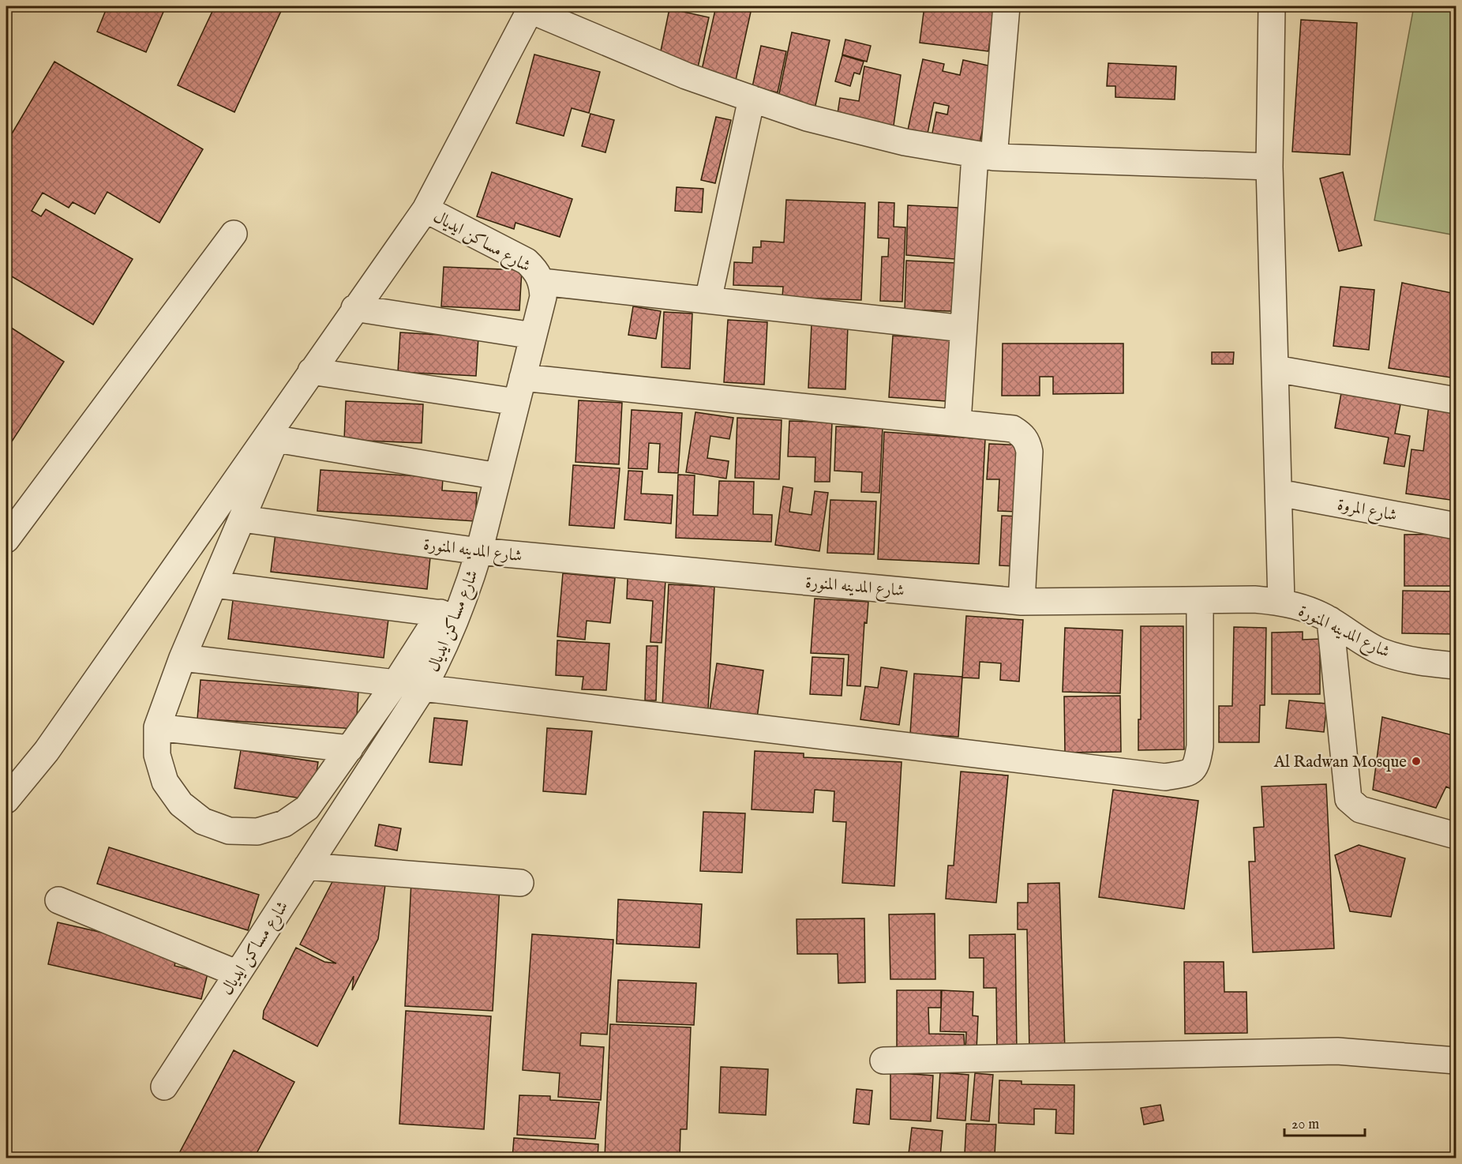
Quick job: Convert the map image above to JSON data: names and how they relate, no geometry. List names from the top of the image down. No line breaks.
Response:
{"streets":{"street":["شارع مساكن ايديال","شارع المروة","شارع المدينه المنورة"]},"crossings":[["شارع مساكن ايديال","شارع المدينه المنورة"]],"places":["Al Radwan Mosque"],"scale_bar":"20 m"}
